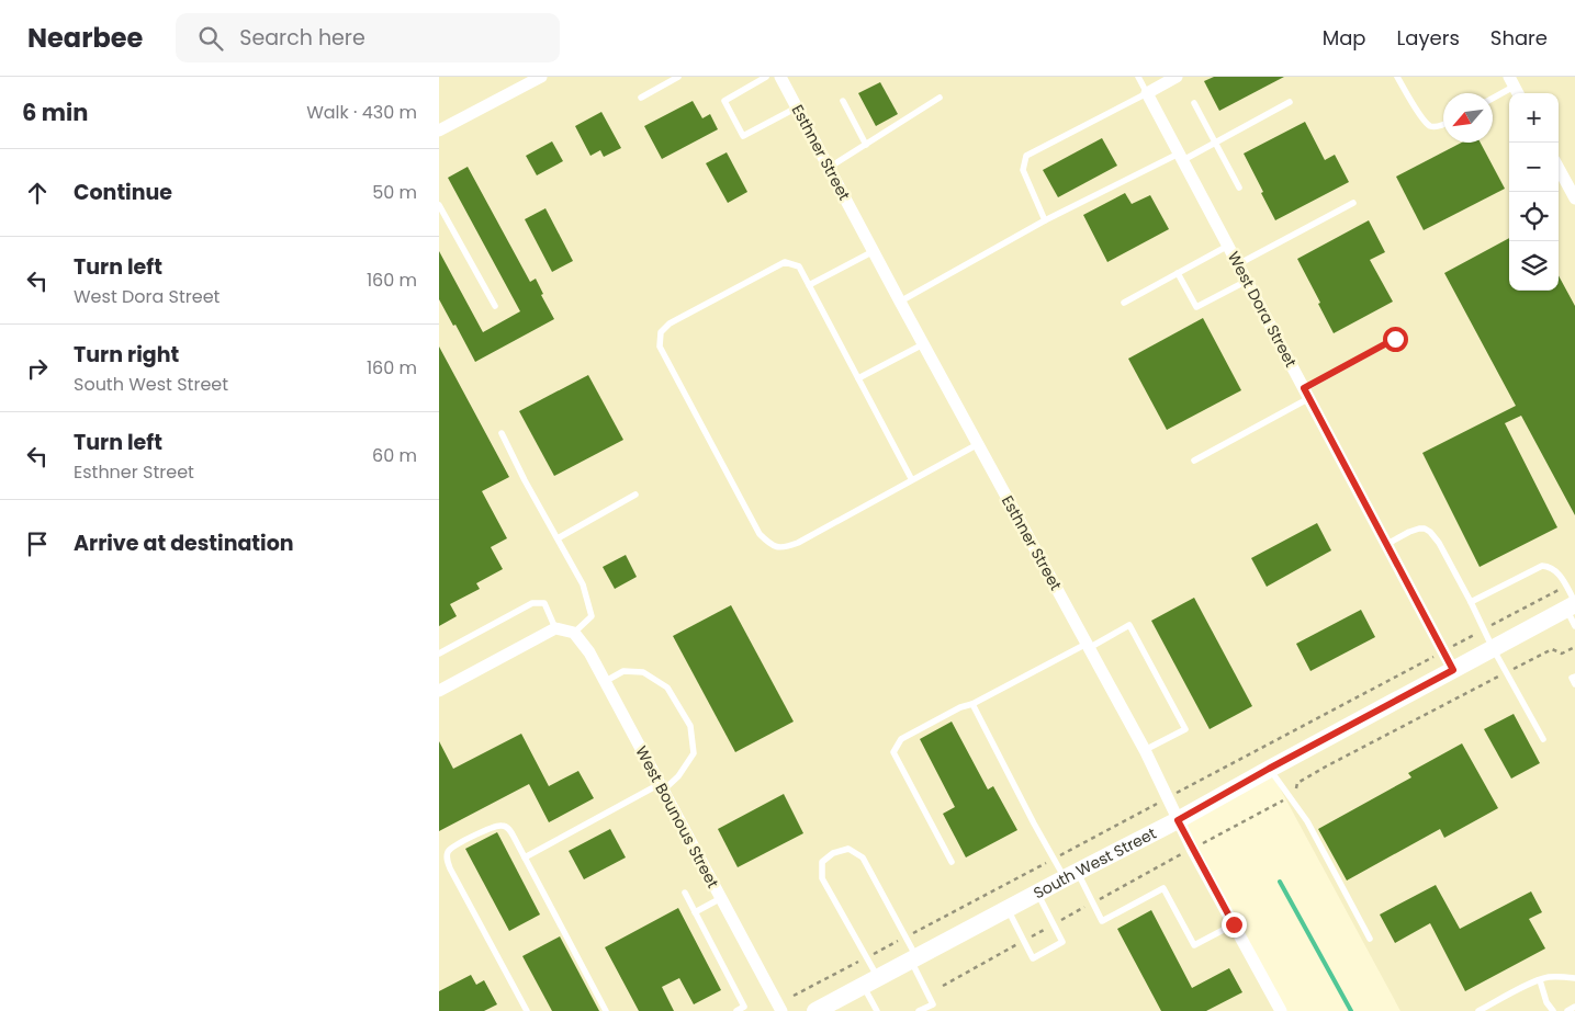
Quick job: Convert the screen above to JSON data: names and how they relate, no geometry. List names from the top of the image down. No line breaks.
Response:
{"streets":{"main road":["South West Street"],"street":["Esthner Street","West Dora Street","West Bounous Street"]},"crossings":[["Esthner Street","South West Street"],["West Dora Street","South West Street"]],"north":"bottom left","page":{"header":"Nearbee","search":"Search here","nav":["Map","Layers","Share"],"heading":["6 min","Walk · 430 m"],"map_buttons":["+","−"],"list":[["Continue","50 m"],["Turn left","West Dora Street","160 m"],["Turn right","South West Street","160 m"],["Turn left","Esthner Street","60 m"],"Arrive at destination"]}}
